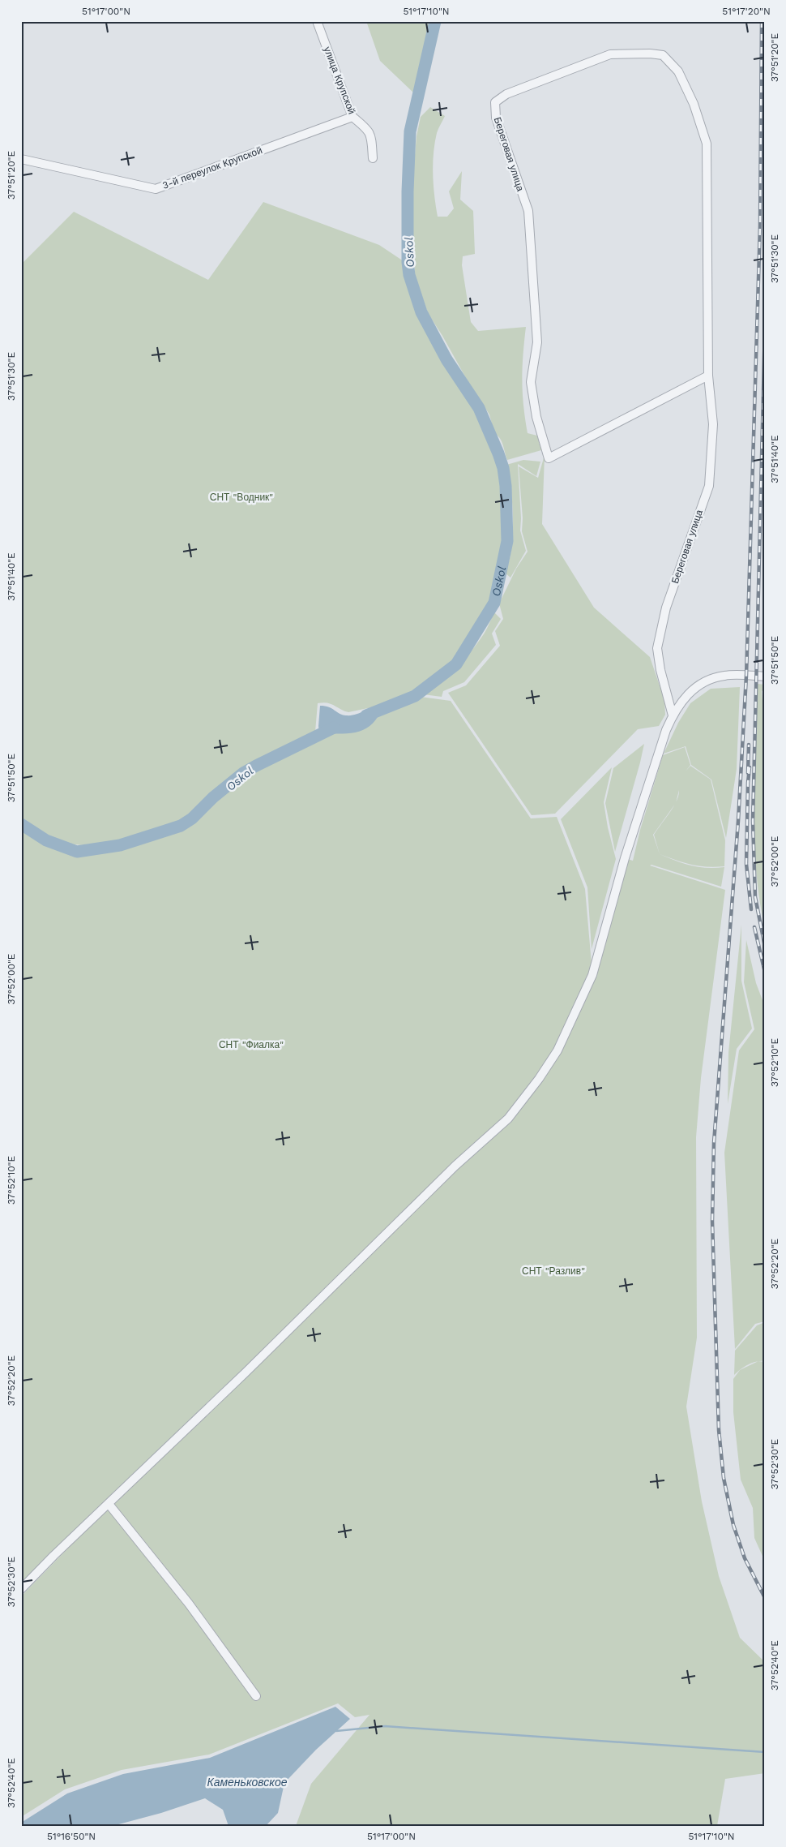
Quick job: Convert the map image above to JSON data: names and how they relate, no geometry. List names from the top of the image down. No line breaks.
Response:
{"streets":{"street":["улица Крупской","Береговая улица","3-й переулок Крупской"]},"crossings":[["улица Крупской","3-й переулок Крупской"]],"water":["Oskol","Каменьковское"],"parks":["СНТ \"Водник\"","СНТ \"Фиалка\"","СНТ \"Разлив\""],"coordinates":["51°17'00\"N","51°17'10\"N","51°17'20\"N","37°51'20\"E","37°51'30\"E","37°51'40\"E","37°51'50\"E","37°52'00\"E","37°52'10\"E","37°52'20\"E","37°52'30\"E","37°52'40\"E","51°16'50\"N"]}
